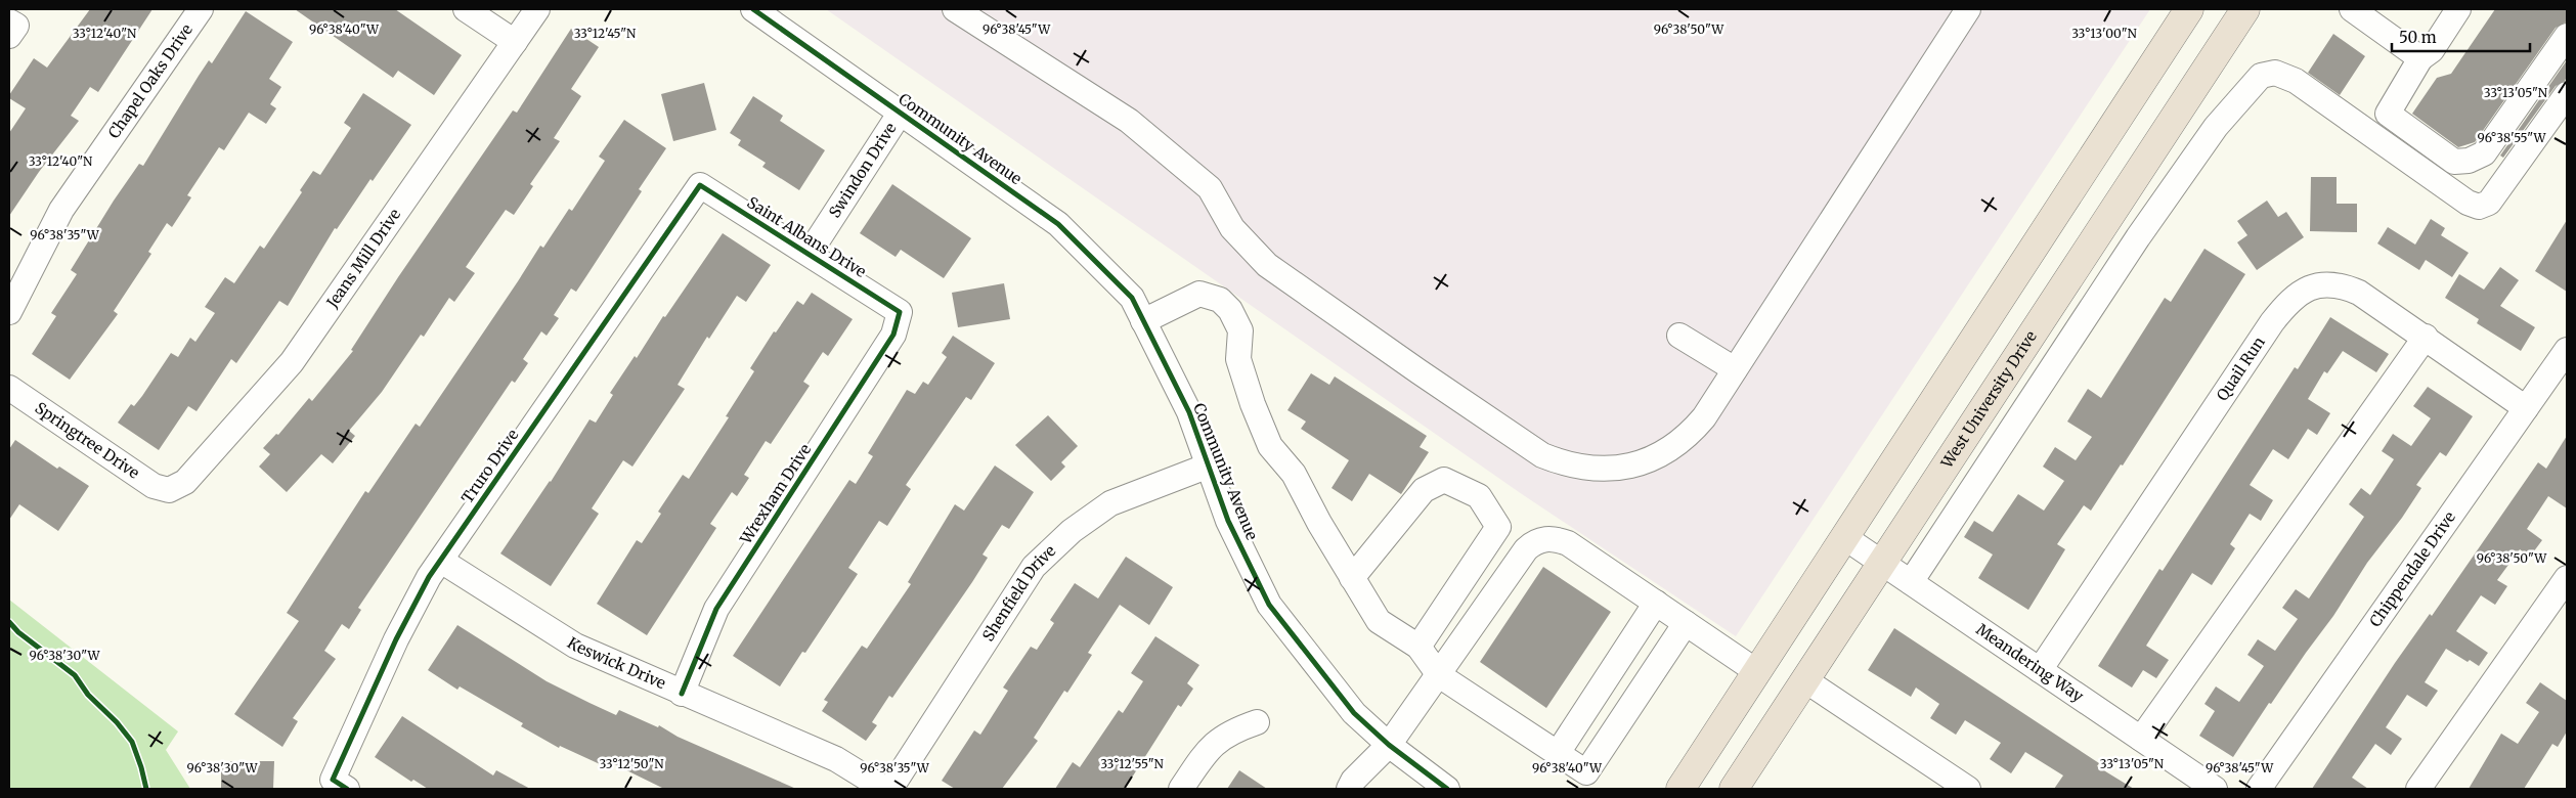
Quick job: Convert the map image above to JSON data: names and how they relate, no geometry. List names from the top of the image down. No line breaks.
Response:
{"streets":{"highway":["West University Drive"],"street":["Chapel Oaks Drive","Community Avenue","Swindon Drive","Saint Albans Drive","Jeans Mill Drive","Quail Run","Springtree Drive","Truro Drive","Wrexham Drive","Chippendale Drive","Shenfield Drive","Keswick Drive","Meandering Way"]},"crossings":[["Community Avenue","Swindon Drive"],["Community Avenue","Shenfield Drive"],["Swindon Drive","Saint Albans Drive"],["Saint Albans Drive","Truro Drive"],["Saint Albans Drive","Wrexham Drive"],["Jeans Mill Drive","Springtree Drive"],["Quail Run","Chippendale Drive"],["Quail Run","Meandering Way"],["West University Drive","Meandering Way"],["Truro Drive","Keswick Drive"],["Wrexham Drive","Keswick Drive"]],"scale_bar":"50 m","coordinates":["96°38'40\"W","96°38'45\"W","96°38'50\"W","33°12'40\"N","33°12'45\"N","33°13'00\"N","33°13'05\"N","96°38'55\"W","96°38'35\"W","96°38'30\"W","33°12'50\"N","33°12'55\"N"]}
